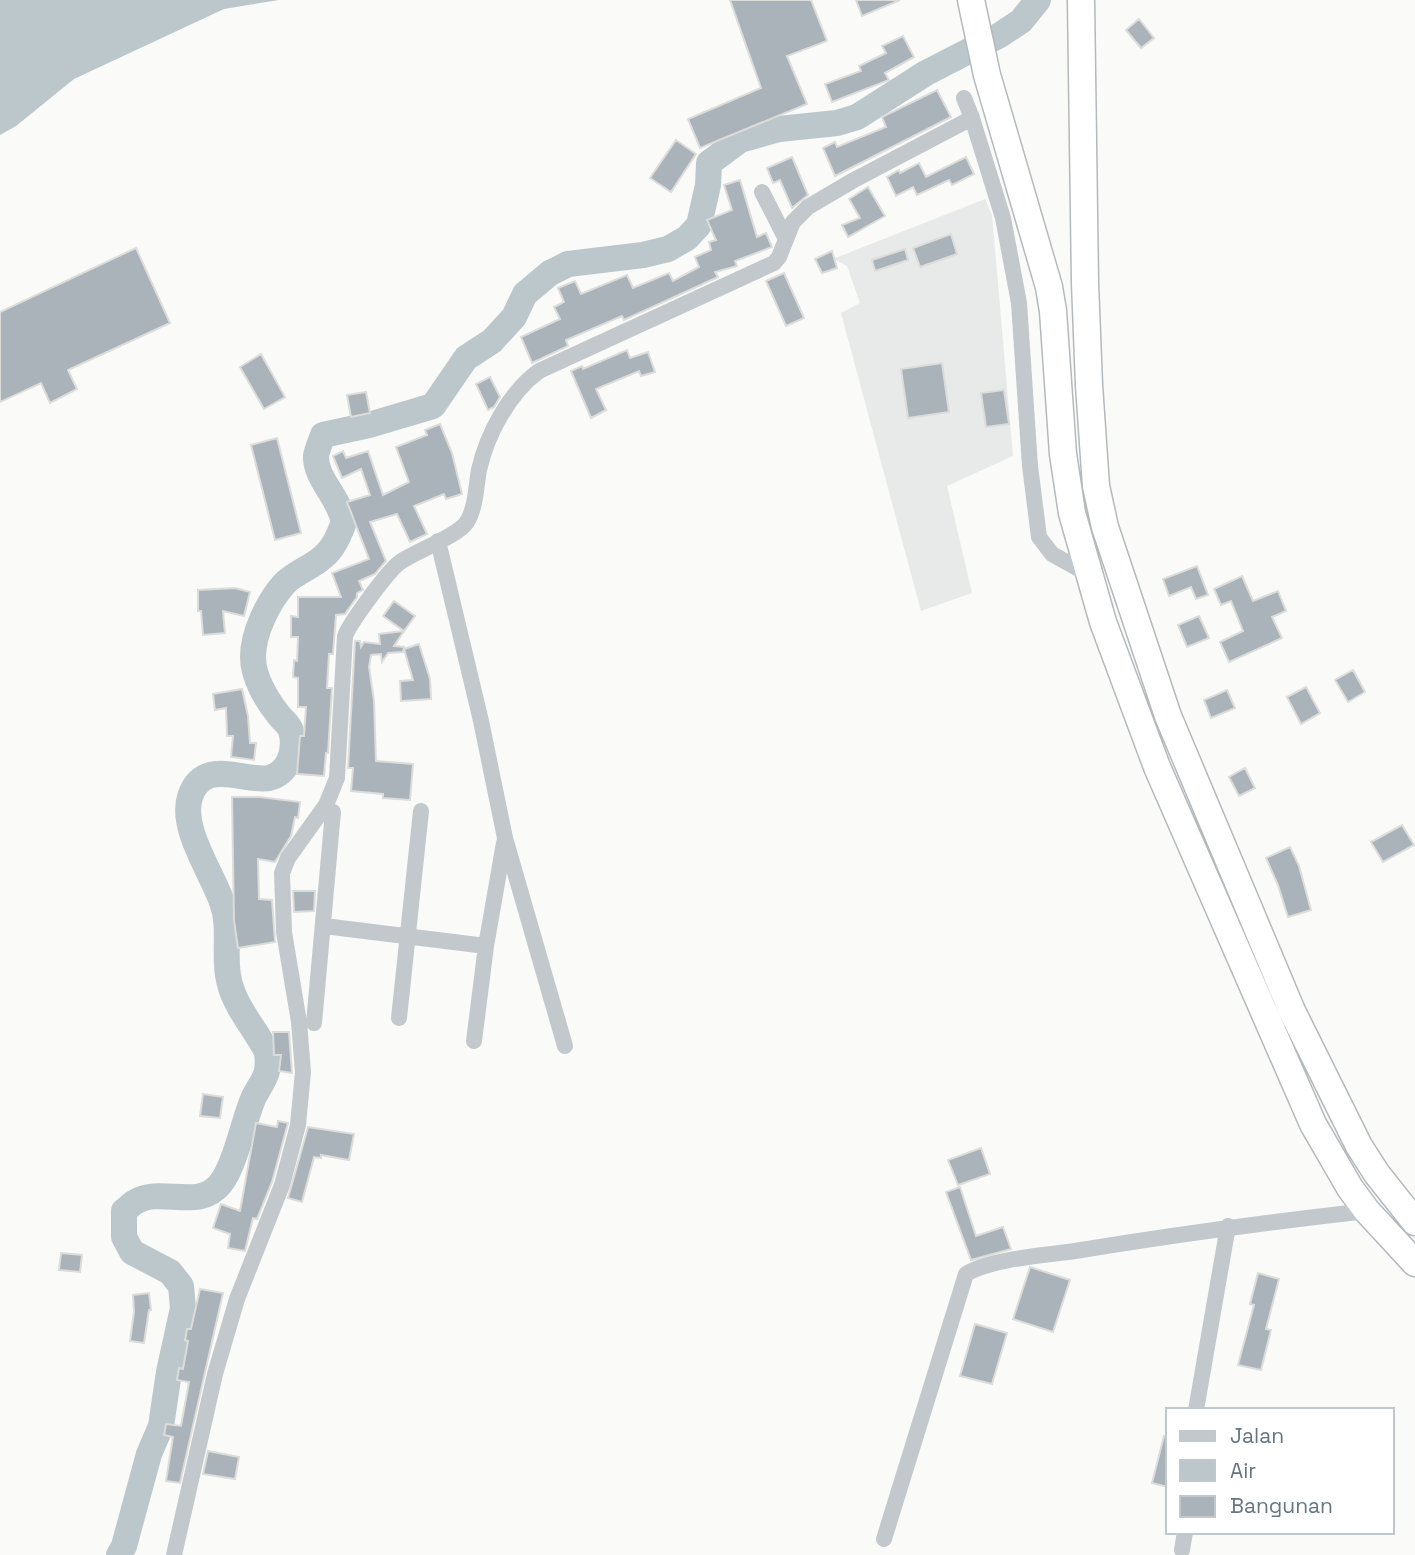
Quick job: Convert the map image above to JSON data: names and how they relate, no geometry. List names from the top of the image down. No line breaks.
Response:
{"legend":["Jalan","Air","Bangunan"]}
